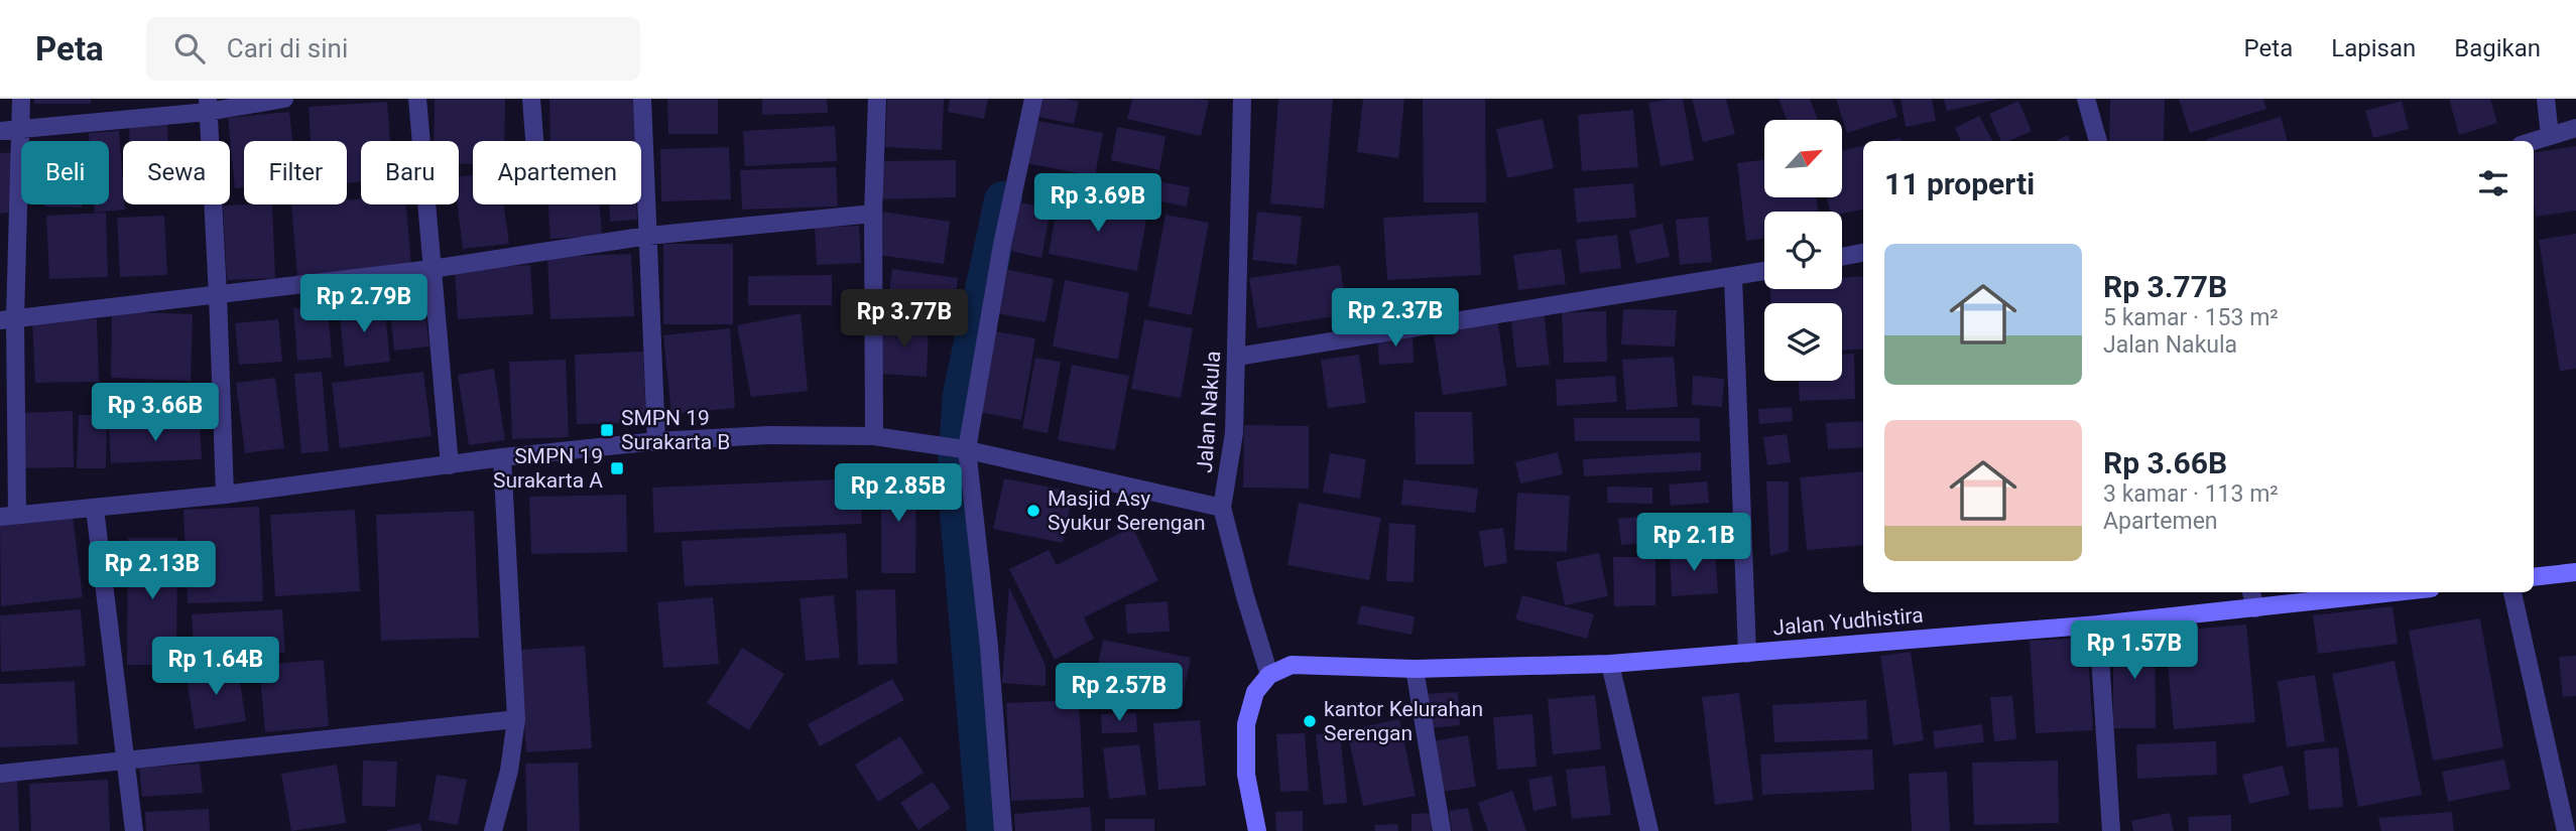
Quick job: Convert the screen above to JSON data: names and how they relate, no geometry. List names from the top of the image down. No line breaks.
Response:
{"streets":{"street":["Jalan Nakula","Jalan Yudhistira"]},"places":{"transit":["SMPN 19 Surakarta B","SMPN 19 Surakarta A"],"other":["Masjid Asy Syukur Serengan","kantor Kelurahan Serengan"]},"north":"top right","page":{"header":"Peta","search":"Cari di sini","nav":["Peta","Lapisan","Bagikan"],"chip":["Beli","Sewa","Filter","Baru","Apartemen"],"heading":"11 properti","price":["Rp 3.69B","Rp 2.79B","Rp 2.37B","Rp 3.77B","Rp 3.66B","Rp 2.85B","Rp 2.1B","Rp 2.13B","Rp 1.57B","Rp 1.64B","Rp 2.57B"],"list":[{"name":"Rp 3.77B","note":"5 kamar · 153 m² · Jalan Nakula"},{"name":"Rp 3.66B","note":"3 kamar · 113 m² · Apartemen"}]}}
